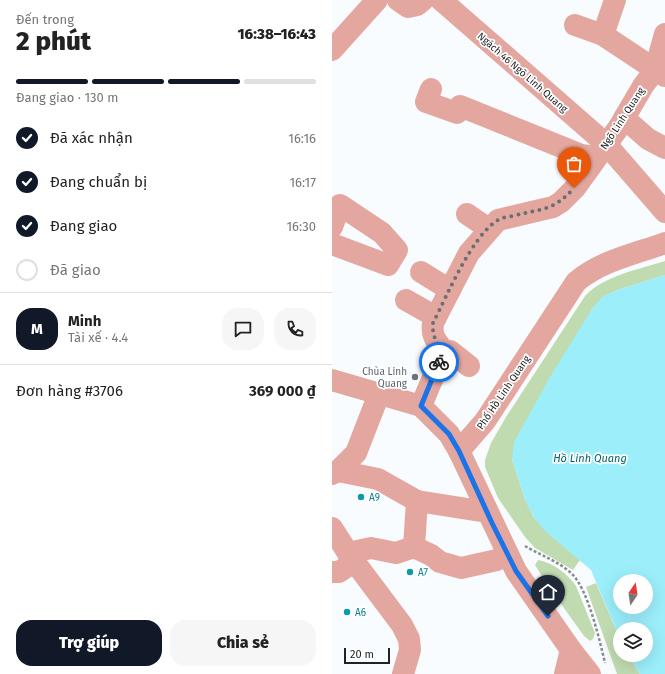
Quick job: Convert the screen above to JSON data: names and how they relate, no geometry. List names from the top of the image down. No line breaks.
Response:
{"streets":{"street":["Ngách 46 Ngõ Linh Quang","Ngõ Linh Quang","Phố Hồ Linh Quang"]},"crossings":[["Ngách 46 Ngõ Linh Quang","Ngõ Linh Quang"]],"water":["Hồ Linh Quang"],"places":["Chùa Linh Quang","A9","A7","A6"],"scale_bar":"20 m","north":"top","page":{"heading":["2 phút","Đến trong","16:38–16:43"],"panel":["Minh","Tài xế · 4.4","Đơn hàng #3706","369 000 ₫"],"bar":"Đang giao · 130 m","list":[["Đã xác nhận","16:16"],["Đang chuẩn bị","16:17"],["Đang giao","16:30"],"Đã giao"],"round":"M","buttons":["Trợ giúp","Chia sẻ"],"scale":"20 m"}}
